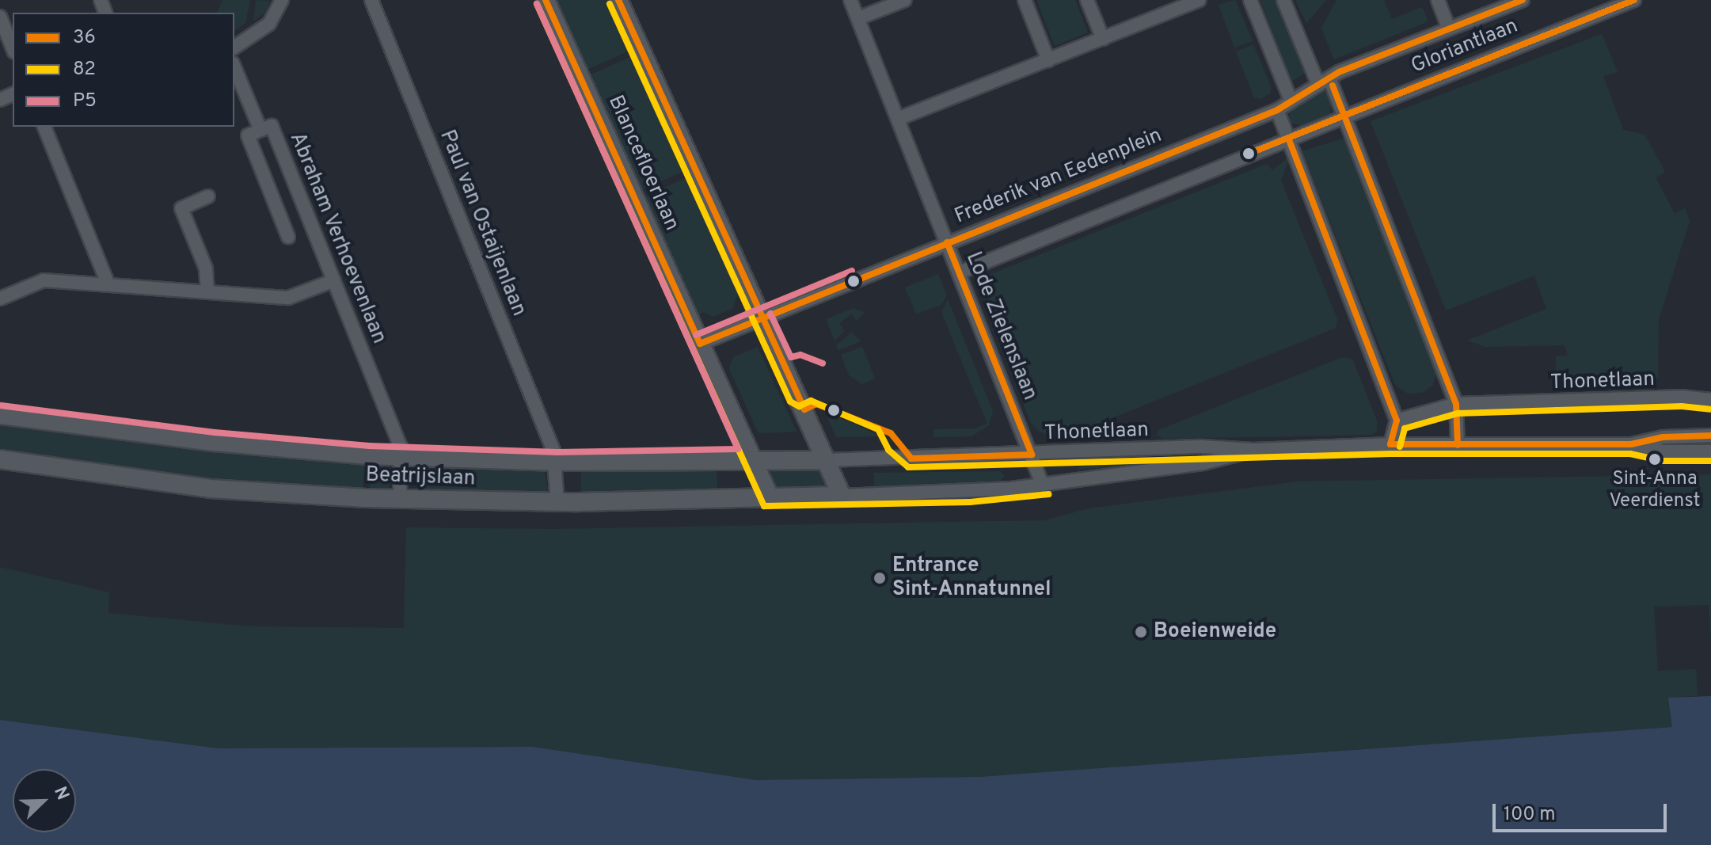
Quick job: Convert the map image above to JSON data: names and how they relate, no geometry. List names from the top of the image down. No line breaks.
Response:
{"streets":{"street":["Gloriantlaan","Blancefloerlaan","Frederik van Eedenplein","Paul van Ostaijenlaan","Abraham Verhoevenlaan","Lode Zielenslaan","Thonetlaan","Beatrijslaan"]},"crossings":[["Gloriantlaan","Frederik van Eedenplein"],["Blancefloerlaan","Beatrijslaan"],["Frederik van Eedenplein","Lode Zielenslaan"],["Paul van Ostaijenlaan","Beatrijslaan"],["Abraham Verhoevenlaan","Beatrijslaan"],["Lode Zielenslaan","Thonetlaan"],["Thonetlaan","Beatrijslaan"]],"places":["Sint-Anna Veerdienst","Entrance Sint-Annatunnel","Boeienweide"],"lines":["transit line 36","transit line 82","transit line P5"],"legend":["36","82","P5"],"scale_bar":"100 m","north":"top right"}
